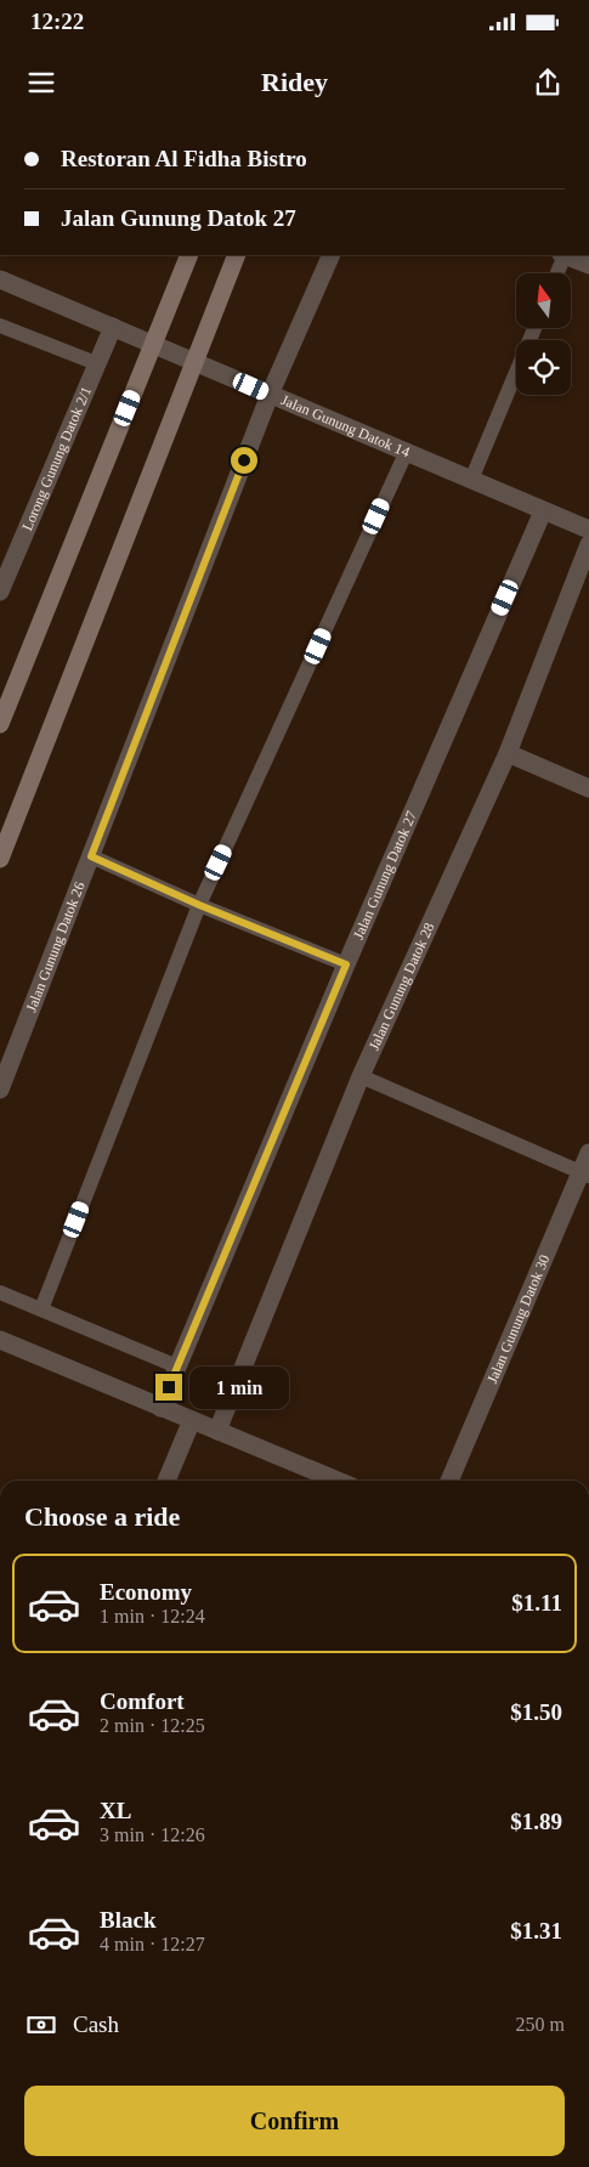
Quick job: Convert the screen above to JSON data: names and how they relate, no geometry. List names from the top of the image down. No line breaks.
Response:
{"streets":{"street":["Jalan Gunung Datok 14","Lorong Gunung Datok 2/1","Jalan Gunung Datok 27","Jalan Gunung Datok 26","Jalan Gunung Datok 28","Jalan Gunung Datok 30"]},"crossings":[["Jalan Gunung Datok 14","Lorong Gunung Datok 2/1"],["Jalan Gunung Datok 14","Jalan Gunung Datok 27"],["Jalan Gunung Datok 14","Jalan Gunung Datok 26"]],"north":"top","page":{"status":"12:22","header":"Ridey","banner":["Restoran Al Fidha Bistro","Jalan Gunung Datok 27"],"bubble":"1 min","heading":"Choose a ride","list":[{"name":"Economy","note":"1 min · 12:24","value":"$1.11"},{"name":"Comfort","note":"2 min · 12:25","value":"$1.50"},{"name":"XL","note":"3 min · 12:26","value":"$1.89"},{"name":"Black","note":"4 min · 12:27","value":"$1.31"}],"pay":["Cash","250 m"],"buttons":"Confirm"}}
